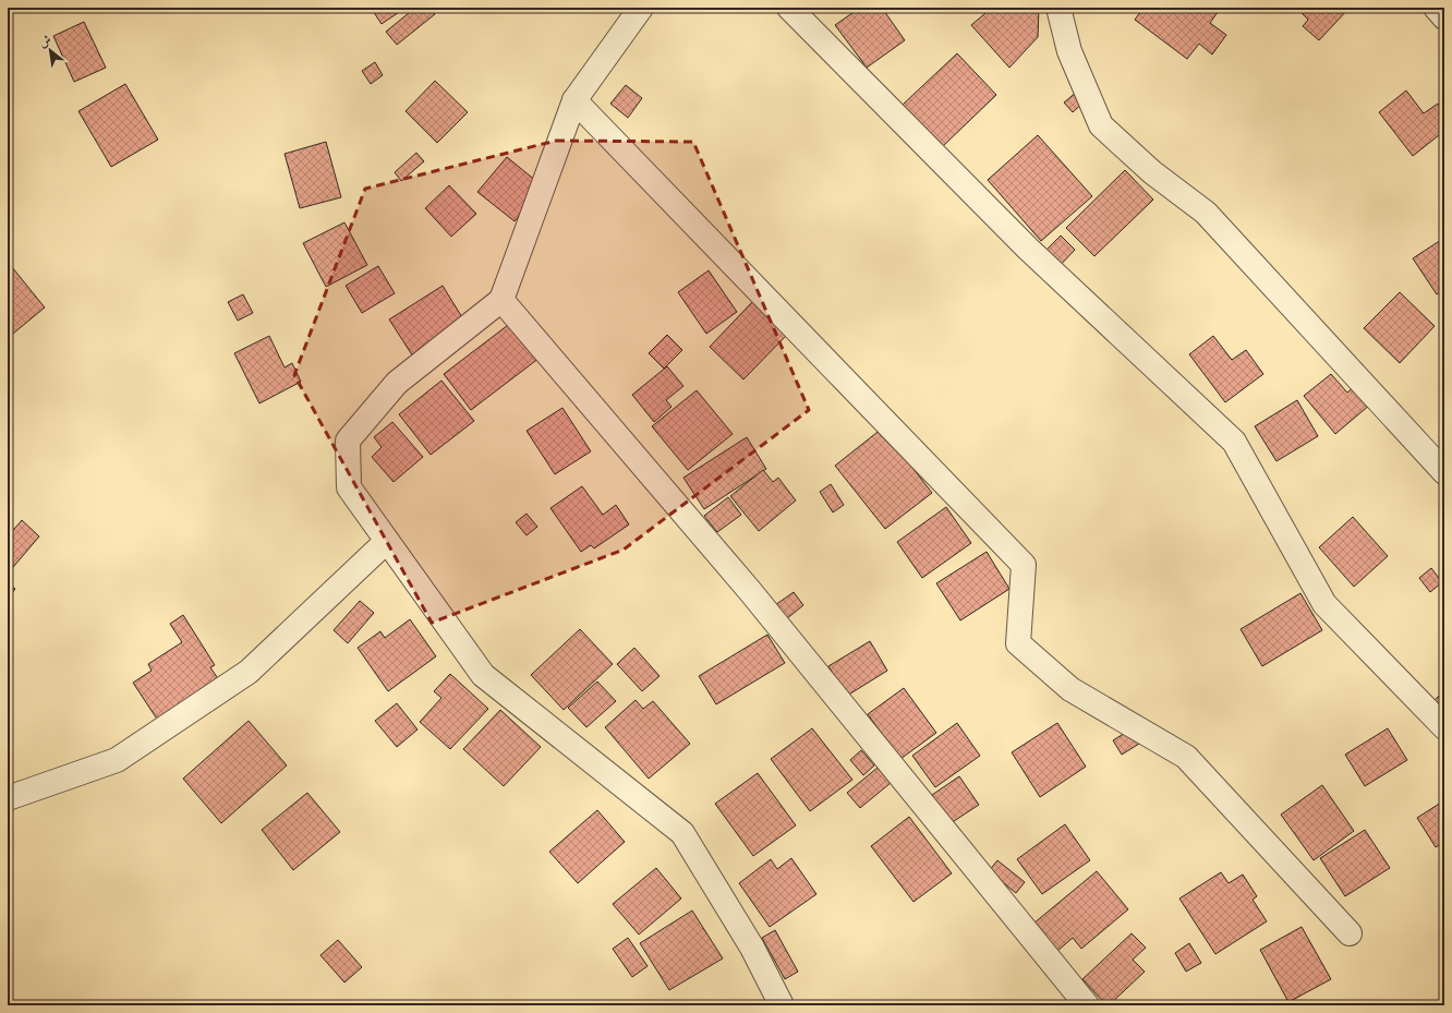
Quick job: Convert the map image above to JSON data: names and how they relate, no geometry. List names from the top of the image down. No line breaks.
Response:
{"north":"top left"}
